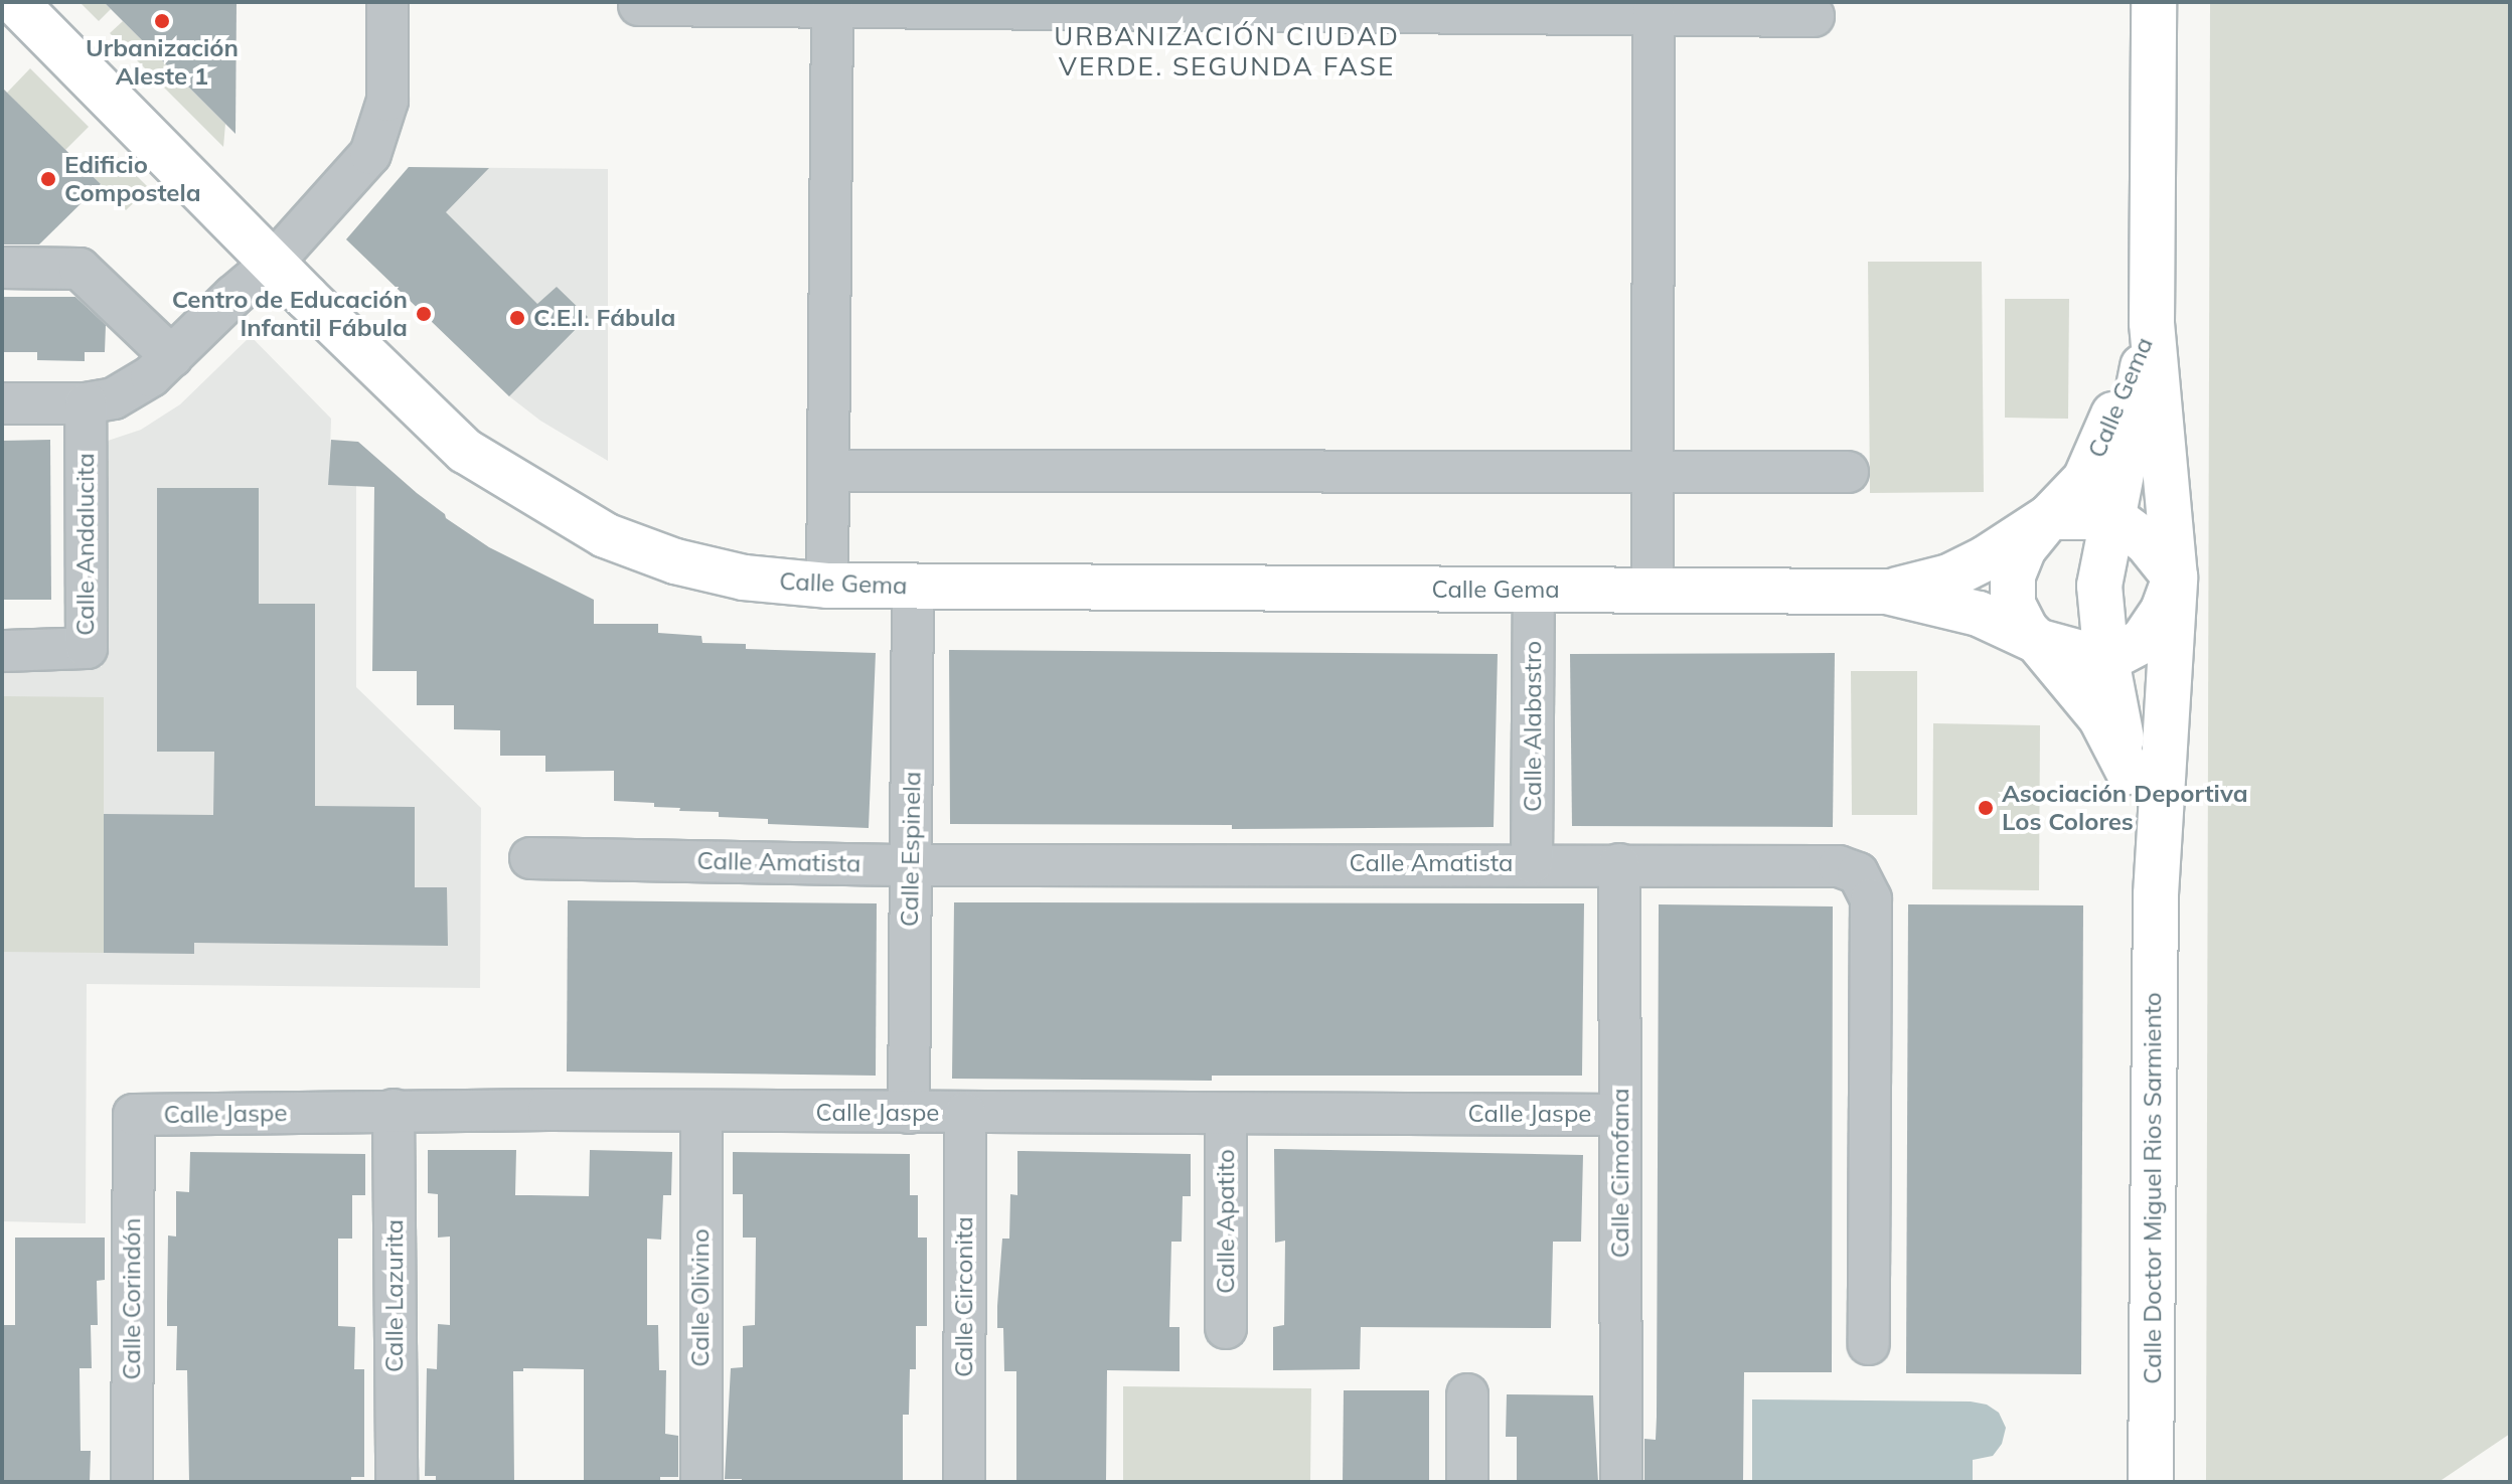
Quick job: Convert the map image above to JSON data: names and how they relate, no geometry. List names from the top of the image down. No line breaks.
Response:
{"streets":{"street":["Calle Gema","Calle Andalucita","Calle Alabastro","Calle Espinela","Calle Amatista","Calle Jaspe","Calle Cimofana","Calle Doctor Miguel Rios Sarmiento","Calle Apatito","Calle Lazurita","Calle Circonita","Calle Olivino","Calle Corindón"]},"crossings":[["Calle Gema","Calle Alabastro"],["Calle Gema","Calle Espinela"],["Calle Gema","Calle Doctor Miguel Rios Sarmiento"],["Calle Alabastro","Calle Amatista"],["Calle Espinela","Calle Amatista"],["Calle Espinela","Calle Jaspe"],["Calle Amatista","Calle Cimofana"],["Calle Jaspe","Calle Cimofana"],["Calle Jaspe","Calle Apatito"],["Calle Jaspe","Calle Lazurita"],["Calle Jaspe","Calle Circonita"],["Calle Jaspe","Calle Olivino"],["Calle Jaspe","Calle Corindón"]],"districts":["URBANIZACIÓN CIUDAD VERDE. SEGUNDA FASE"],"places":["Urbanización Aleste 1","Edificio Compostela","Centro de Educación Infantil Fábula","C.E.I. Fábula","Asociación Deportiva Los Colores"]}
